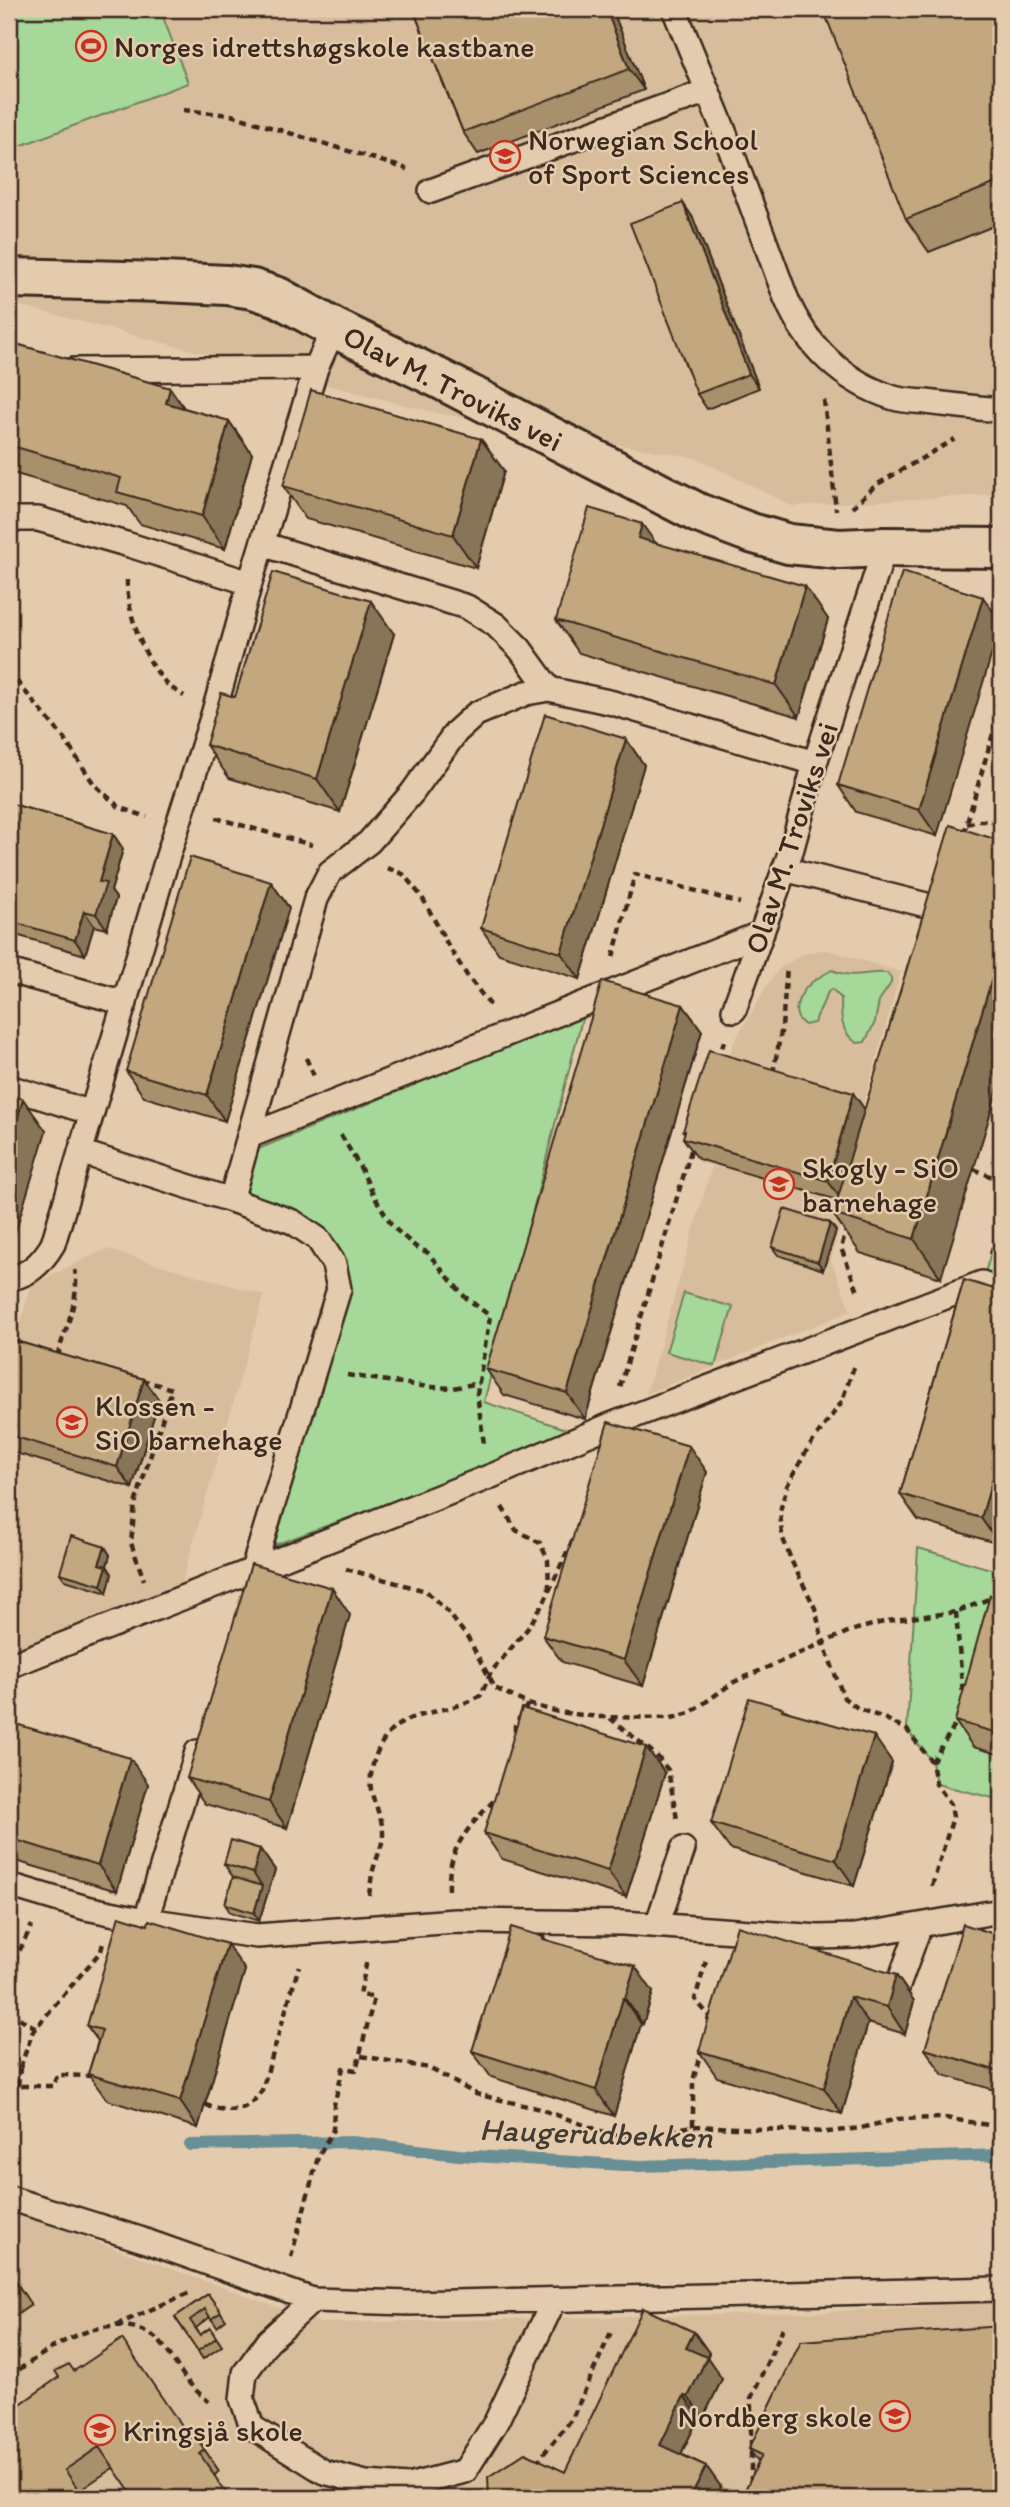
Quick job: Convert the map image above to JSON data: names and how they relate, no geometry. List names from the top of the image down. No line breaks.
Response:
{"streets":{"street":["Olav M. Troviks vei"]},"water":["Haugerudbekken"],"places":{"sports":["Norges idrettshøgskole kastbane"],"school or university":["Norwegian School of Sport Sciences","Skogly - SiO barnehage","Klossen - SiO barnehage","Nordberg skole","Kringsjå skole"]}}
